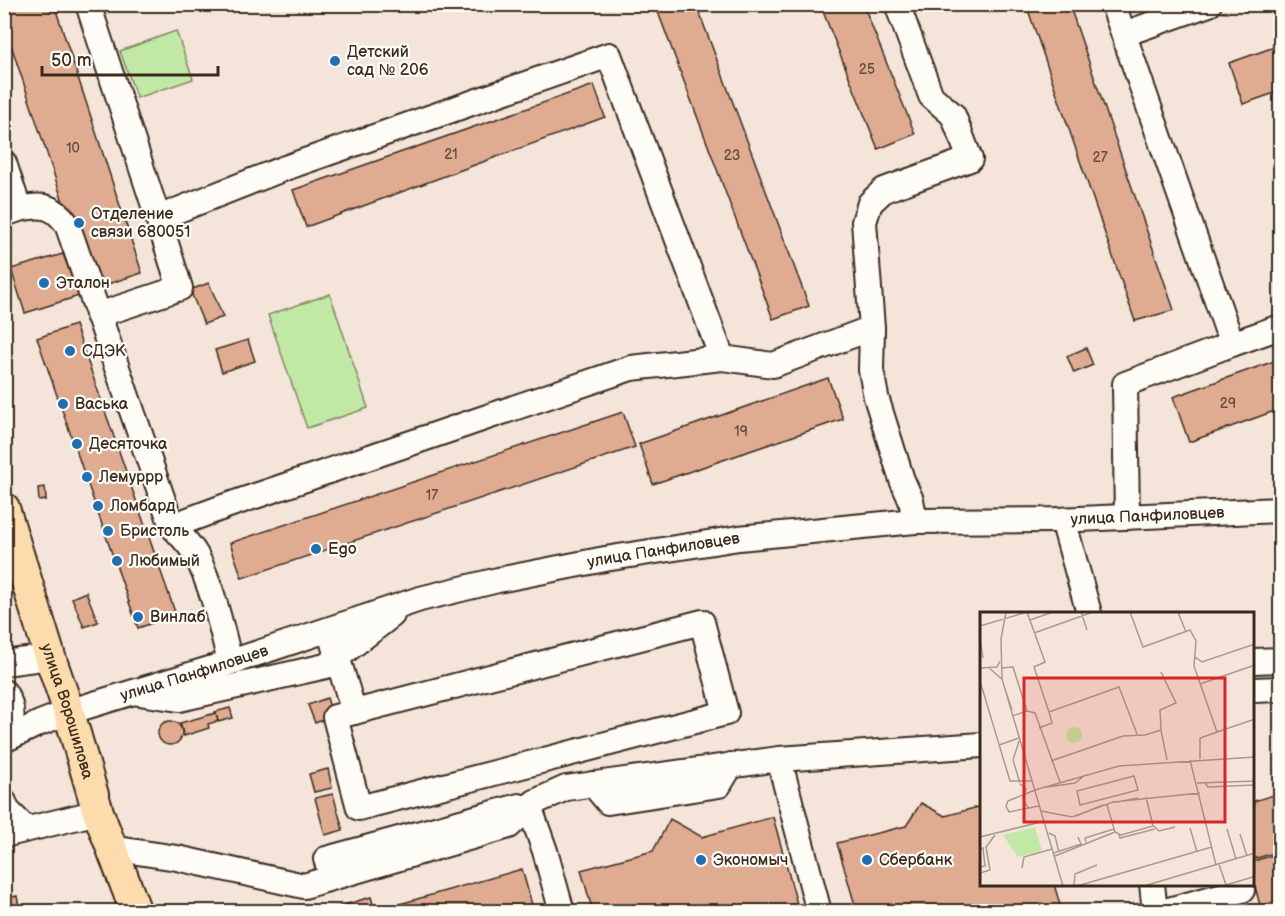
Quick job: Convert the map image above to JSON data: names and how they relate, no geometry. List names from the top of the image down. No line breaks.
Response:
{"streets":{"main road":["улица Ворошилова"],"street":["улица Панфиловцев"]},"crossings":[["улица Панфиловцев","улица Ворошилова"]],"places":["Детский сад № 206","Отделение связи 680051","Эталон","СДЭК","Васька","Десяточка","Лемуррр","Ломбард","Бристоль","Ego","Любимый","Винлаб","Экономыч","Сбербанк"],"house_numbers":["25","10","21","23","27","29","19","17"],"scale_bar":"50 m"}
